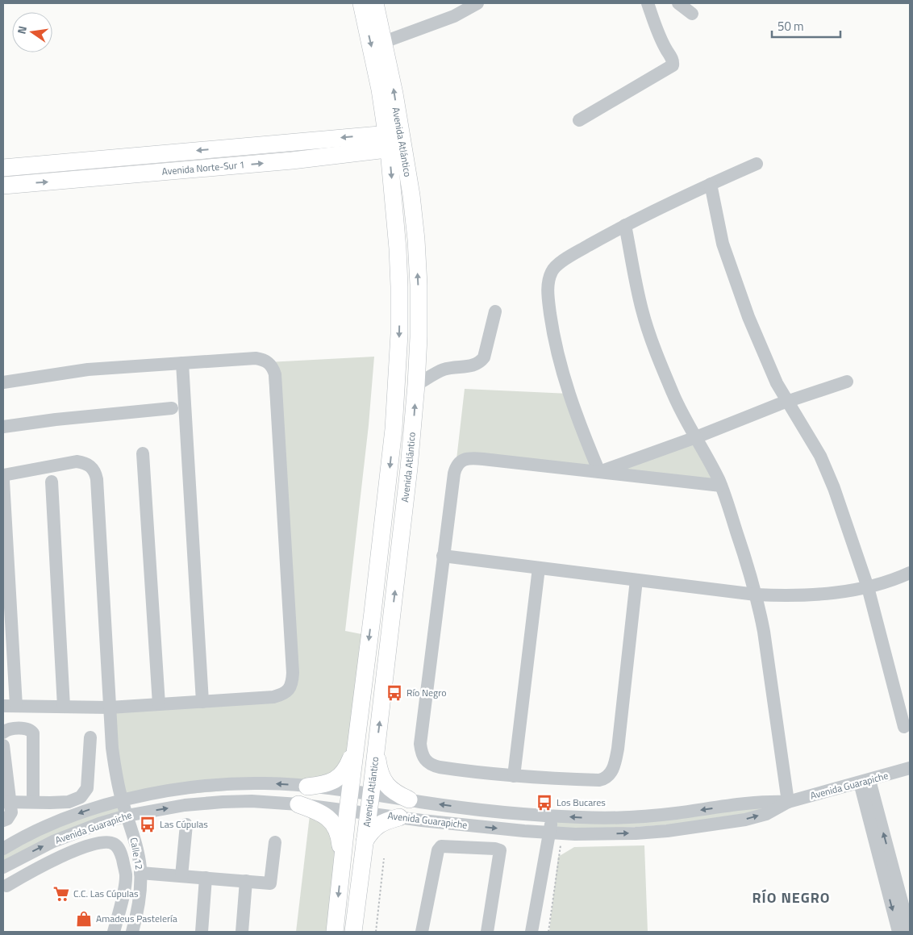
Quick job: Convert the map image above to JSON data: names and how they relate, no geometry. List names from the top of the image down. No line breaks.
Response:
{"streets":{"main road":["Avenida Atlántico","Avenida Norte-Sur 1"],"street":["Avenida Guarapiche","Calle 12"]},"crossings":[["Avenida Atlántico","Avenida Norte-Sur 1"],["Avenida Atlántico","Avenida Guarapiche"],["Avenida Guarapiche","Calle 12"]],"districts":["RÍO NEGRO"],"places":{"bus stop":["Río Negro","Los Bucares","Las Cúpulas"],"supermarket":["C.C. Las Cúpulas"],"shop":["Amadeus Pastelería"]},"scale_bar":"50 m","north":"left"}
